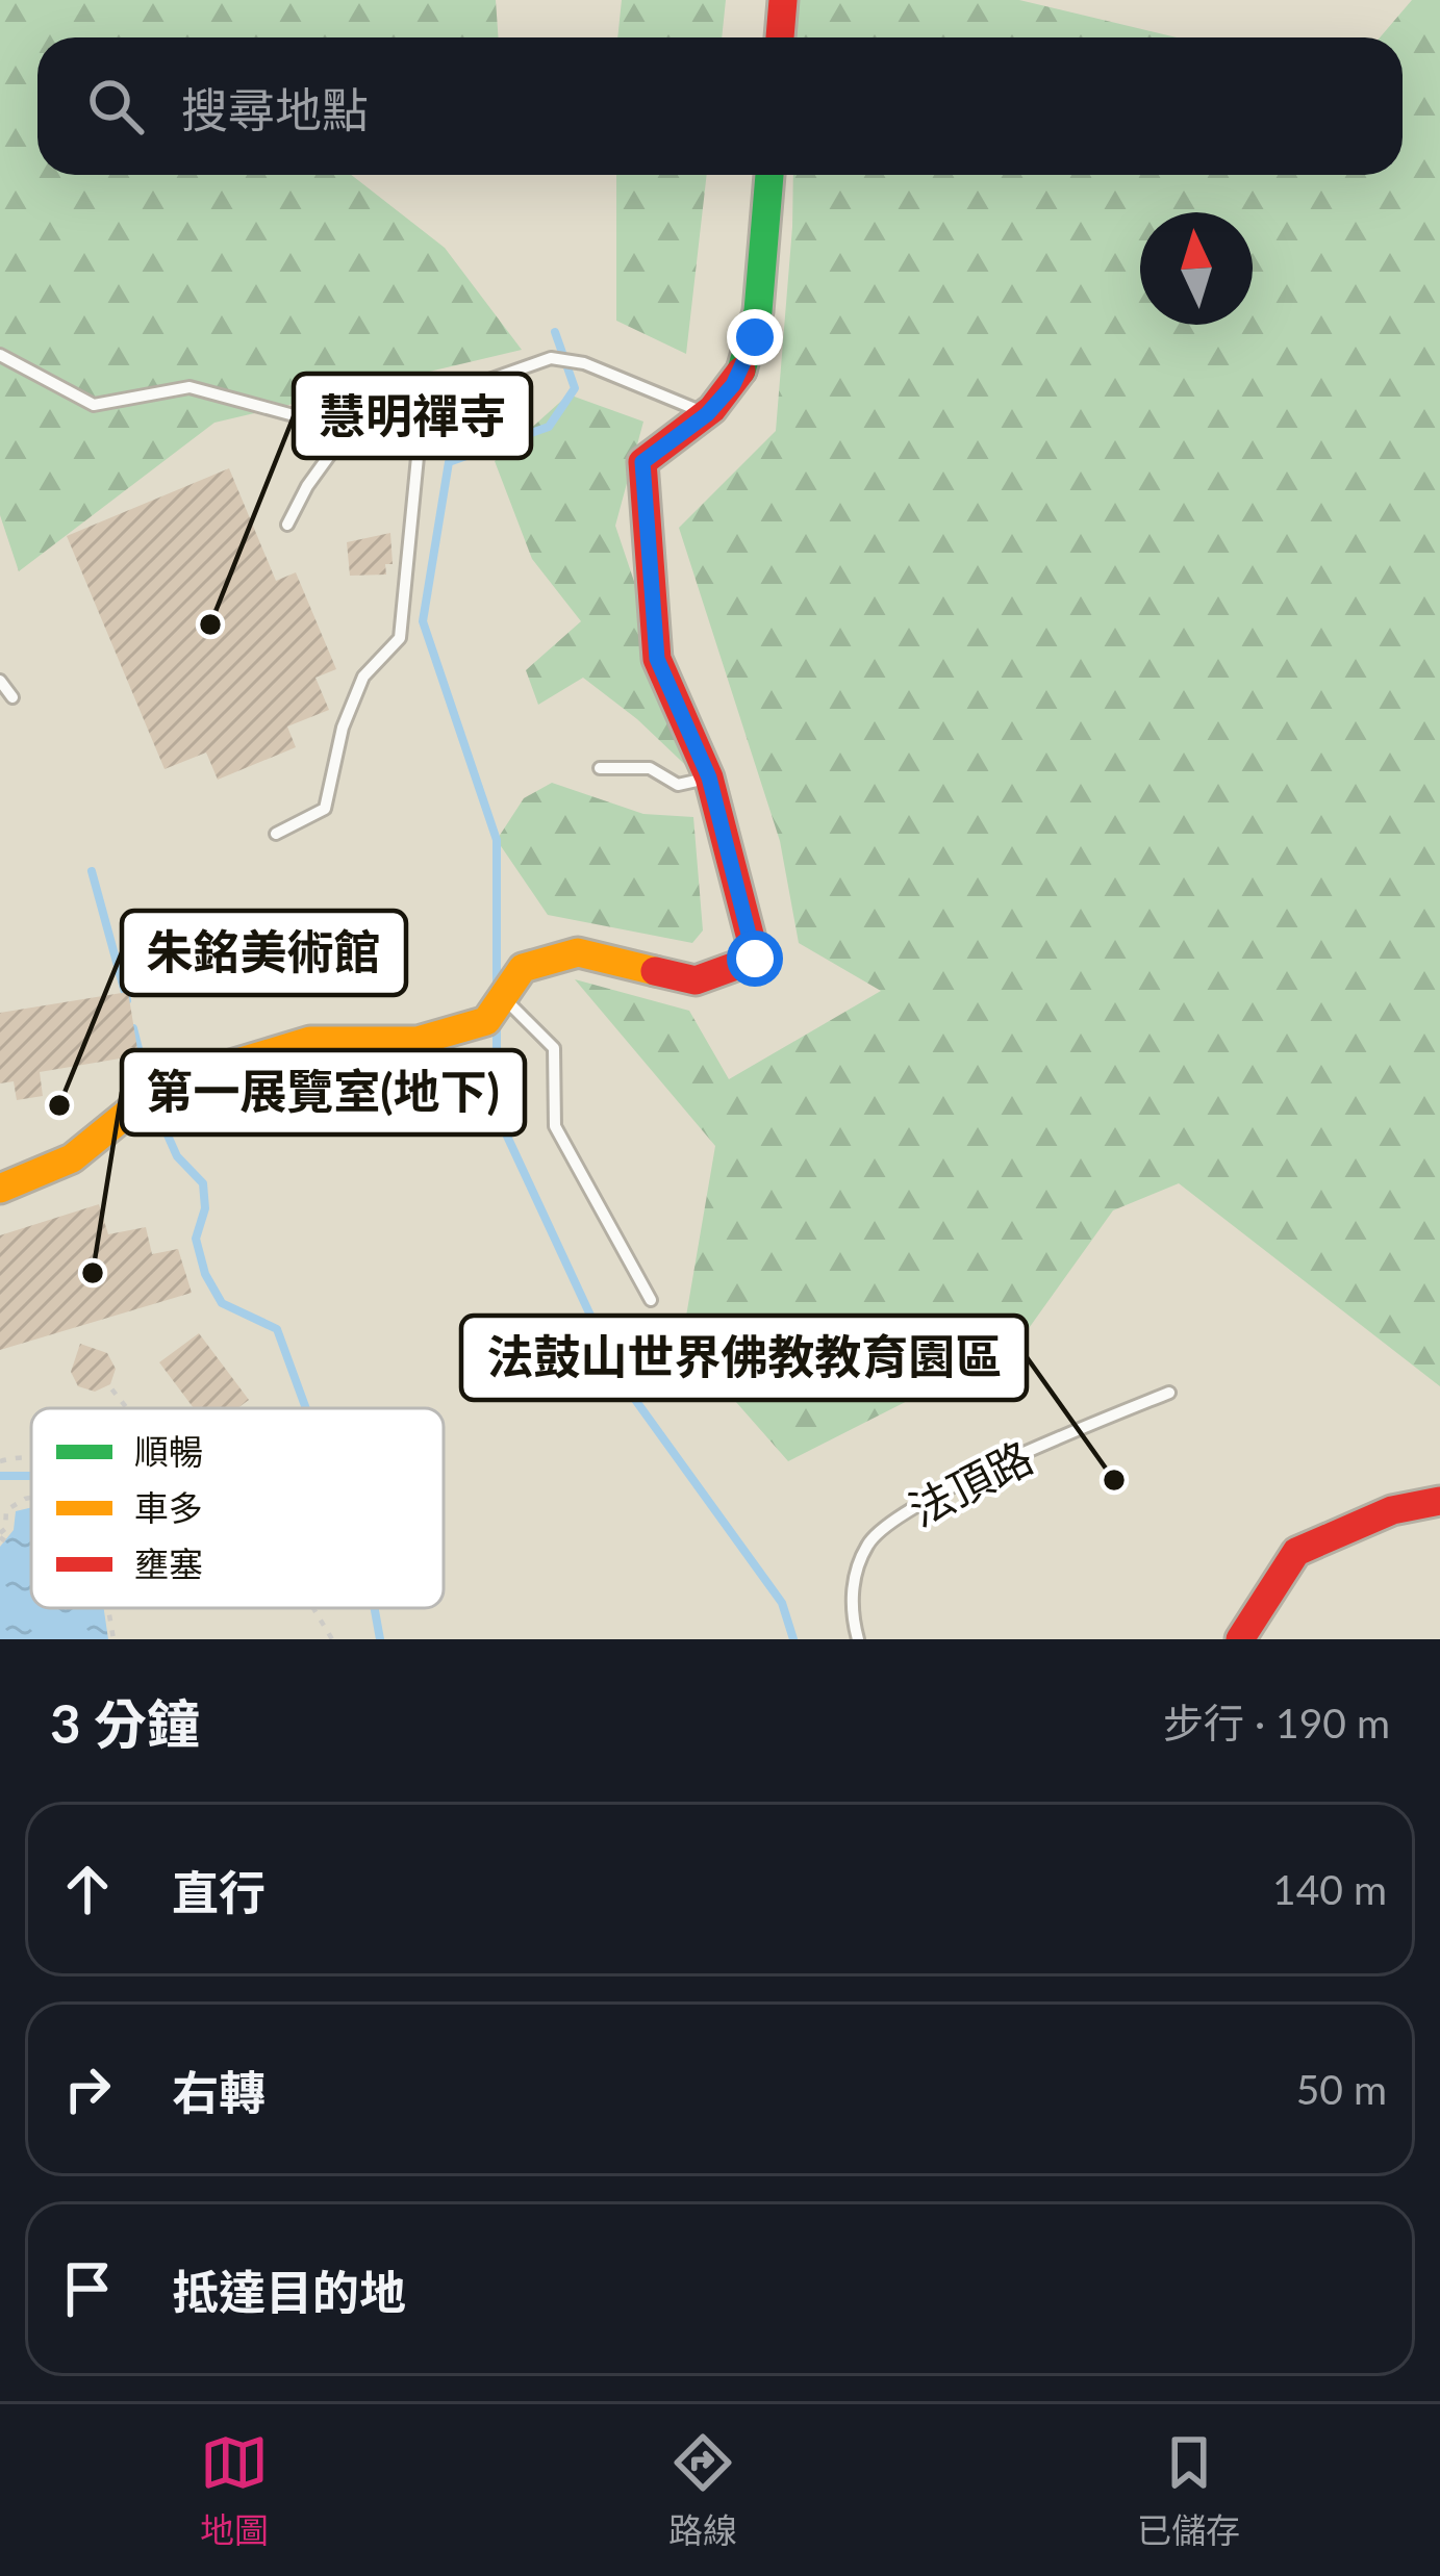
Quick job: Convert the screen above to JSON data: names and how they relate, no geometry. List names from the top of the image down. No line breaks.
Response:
{"streets":{"lane":["法頂路"]},"places":["慧明禪寺","朱銘美術館","第一展覽室(地下)","法鼓山世界佛教教育園區"],"legend":["順暢","車多","壅塞"],"north":"top","page":{"search":"搜尋地點","heading":["3 分鐘","步行 · 190 m"],"list":[["直行","140 m"],["右轉","50 m"],"抵達目的地"],"nav":["地圖","路線","已儲存"]}}
